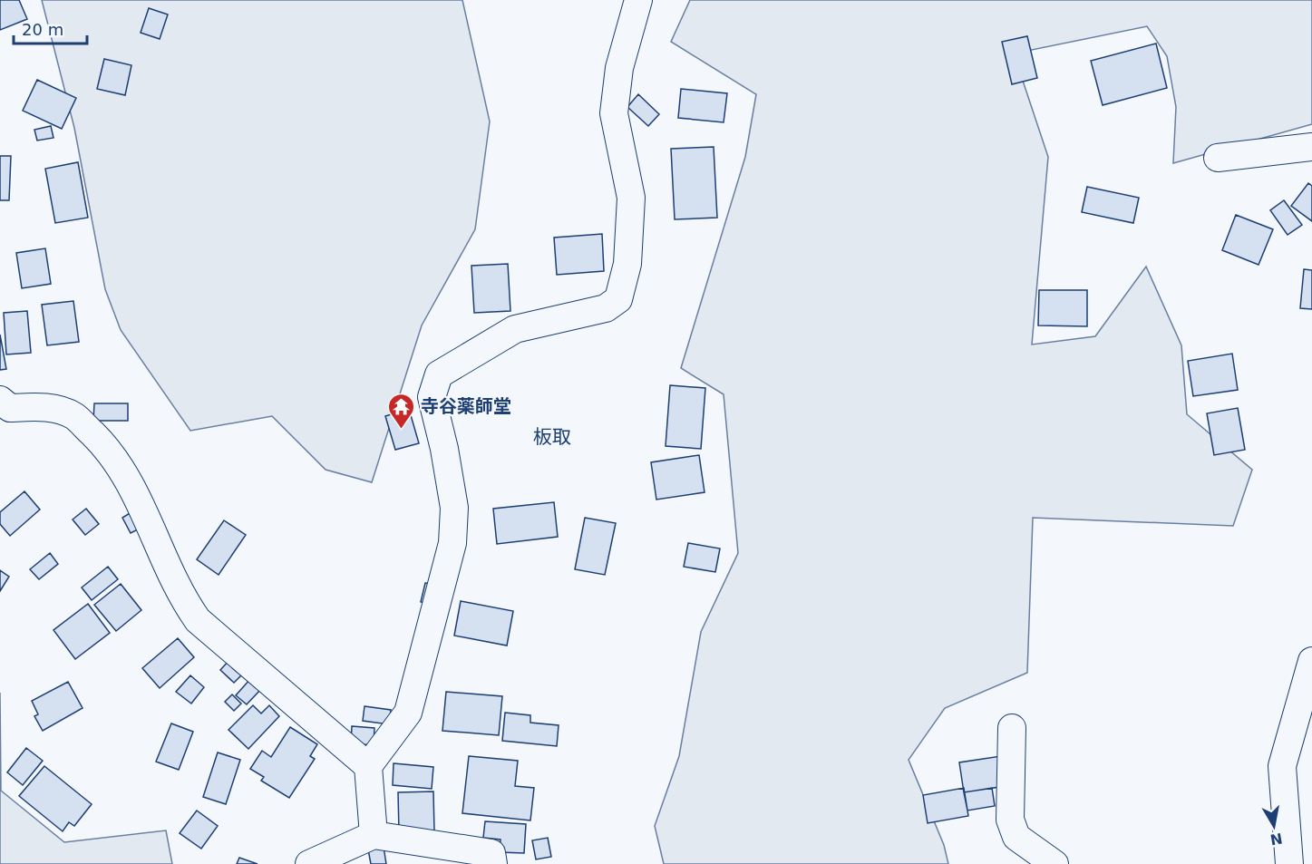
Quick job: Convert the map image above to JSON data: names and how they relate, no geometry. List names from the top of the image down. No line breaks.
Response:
{"districts":["板取"],"places":{"temple":["寺谷薬師堂"]},"scale_bar":"20 m","north":"bottom"}
